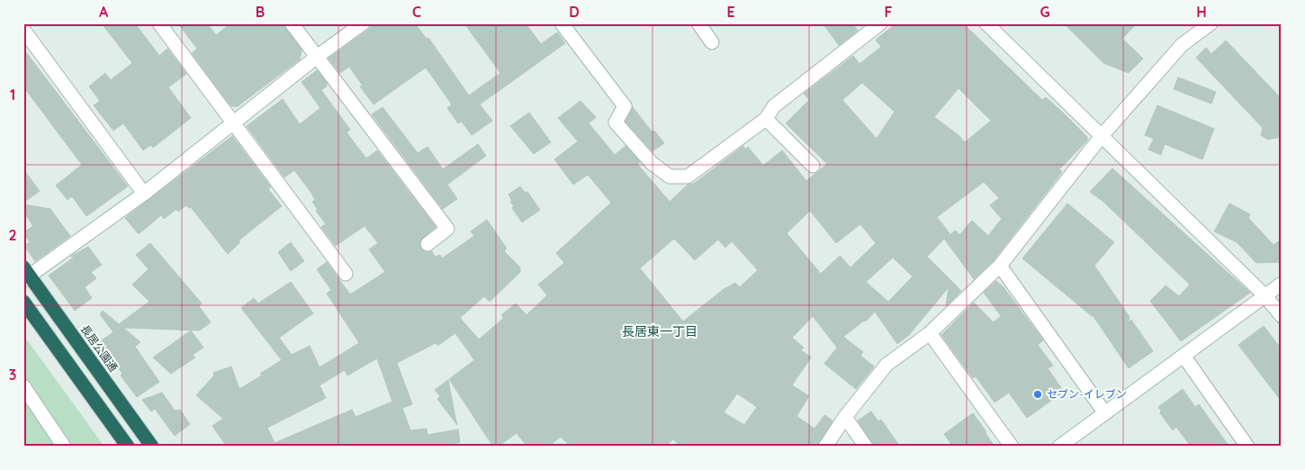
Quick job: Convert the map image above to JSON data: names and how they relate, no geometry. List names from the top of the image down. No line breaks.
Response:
{"streets":{"highway":["長居公園通"]},"districts":["長居東一丁目"],"places":["セブン-イレブン"],"grid":{"columns":["A","B","C","D","E","F","G","H"],"rows":["1","2","3"]}}
